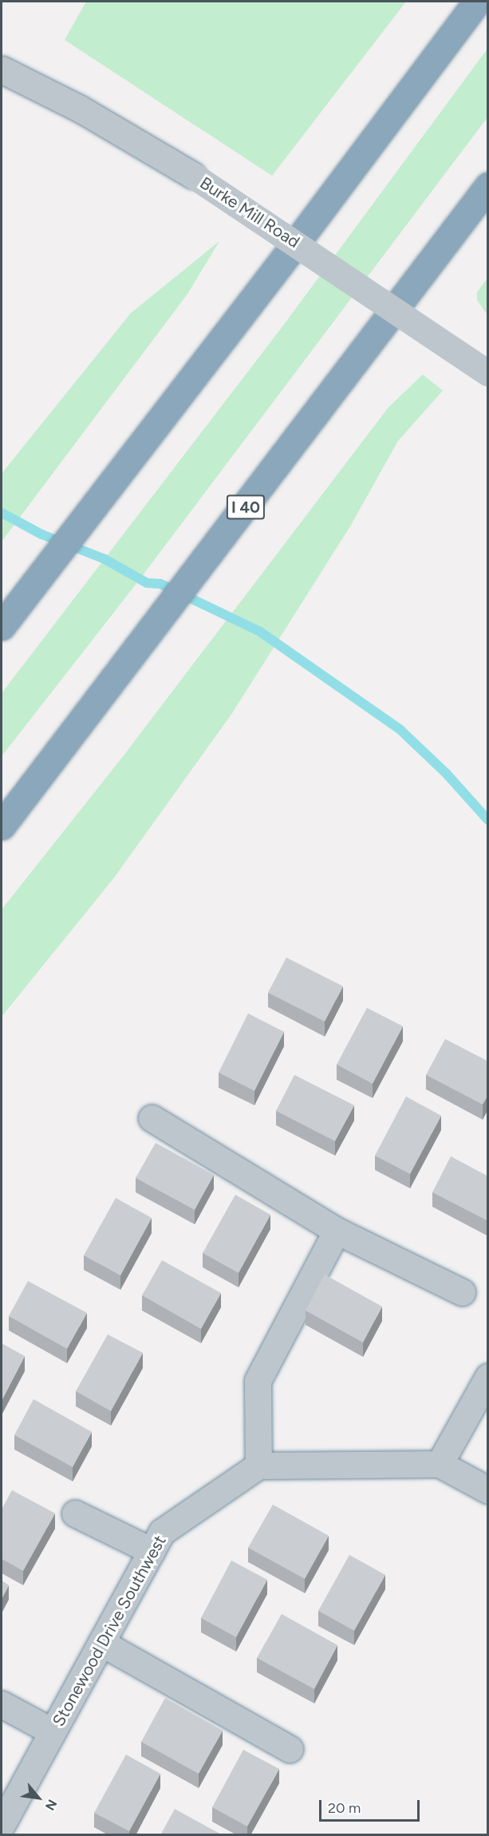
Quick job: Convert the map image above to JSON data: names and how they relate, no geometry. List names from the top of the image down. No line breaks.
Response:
{"streets":{"highway":["I 40"],"street":["Burke Mill Road","Stonewood Drive Southwest"]},"scale_bar":"20 m","north":"bottom right"}
